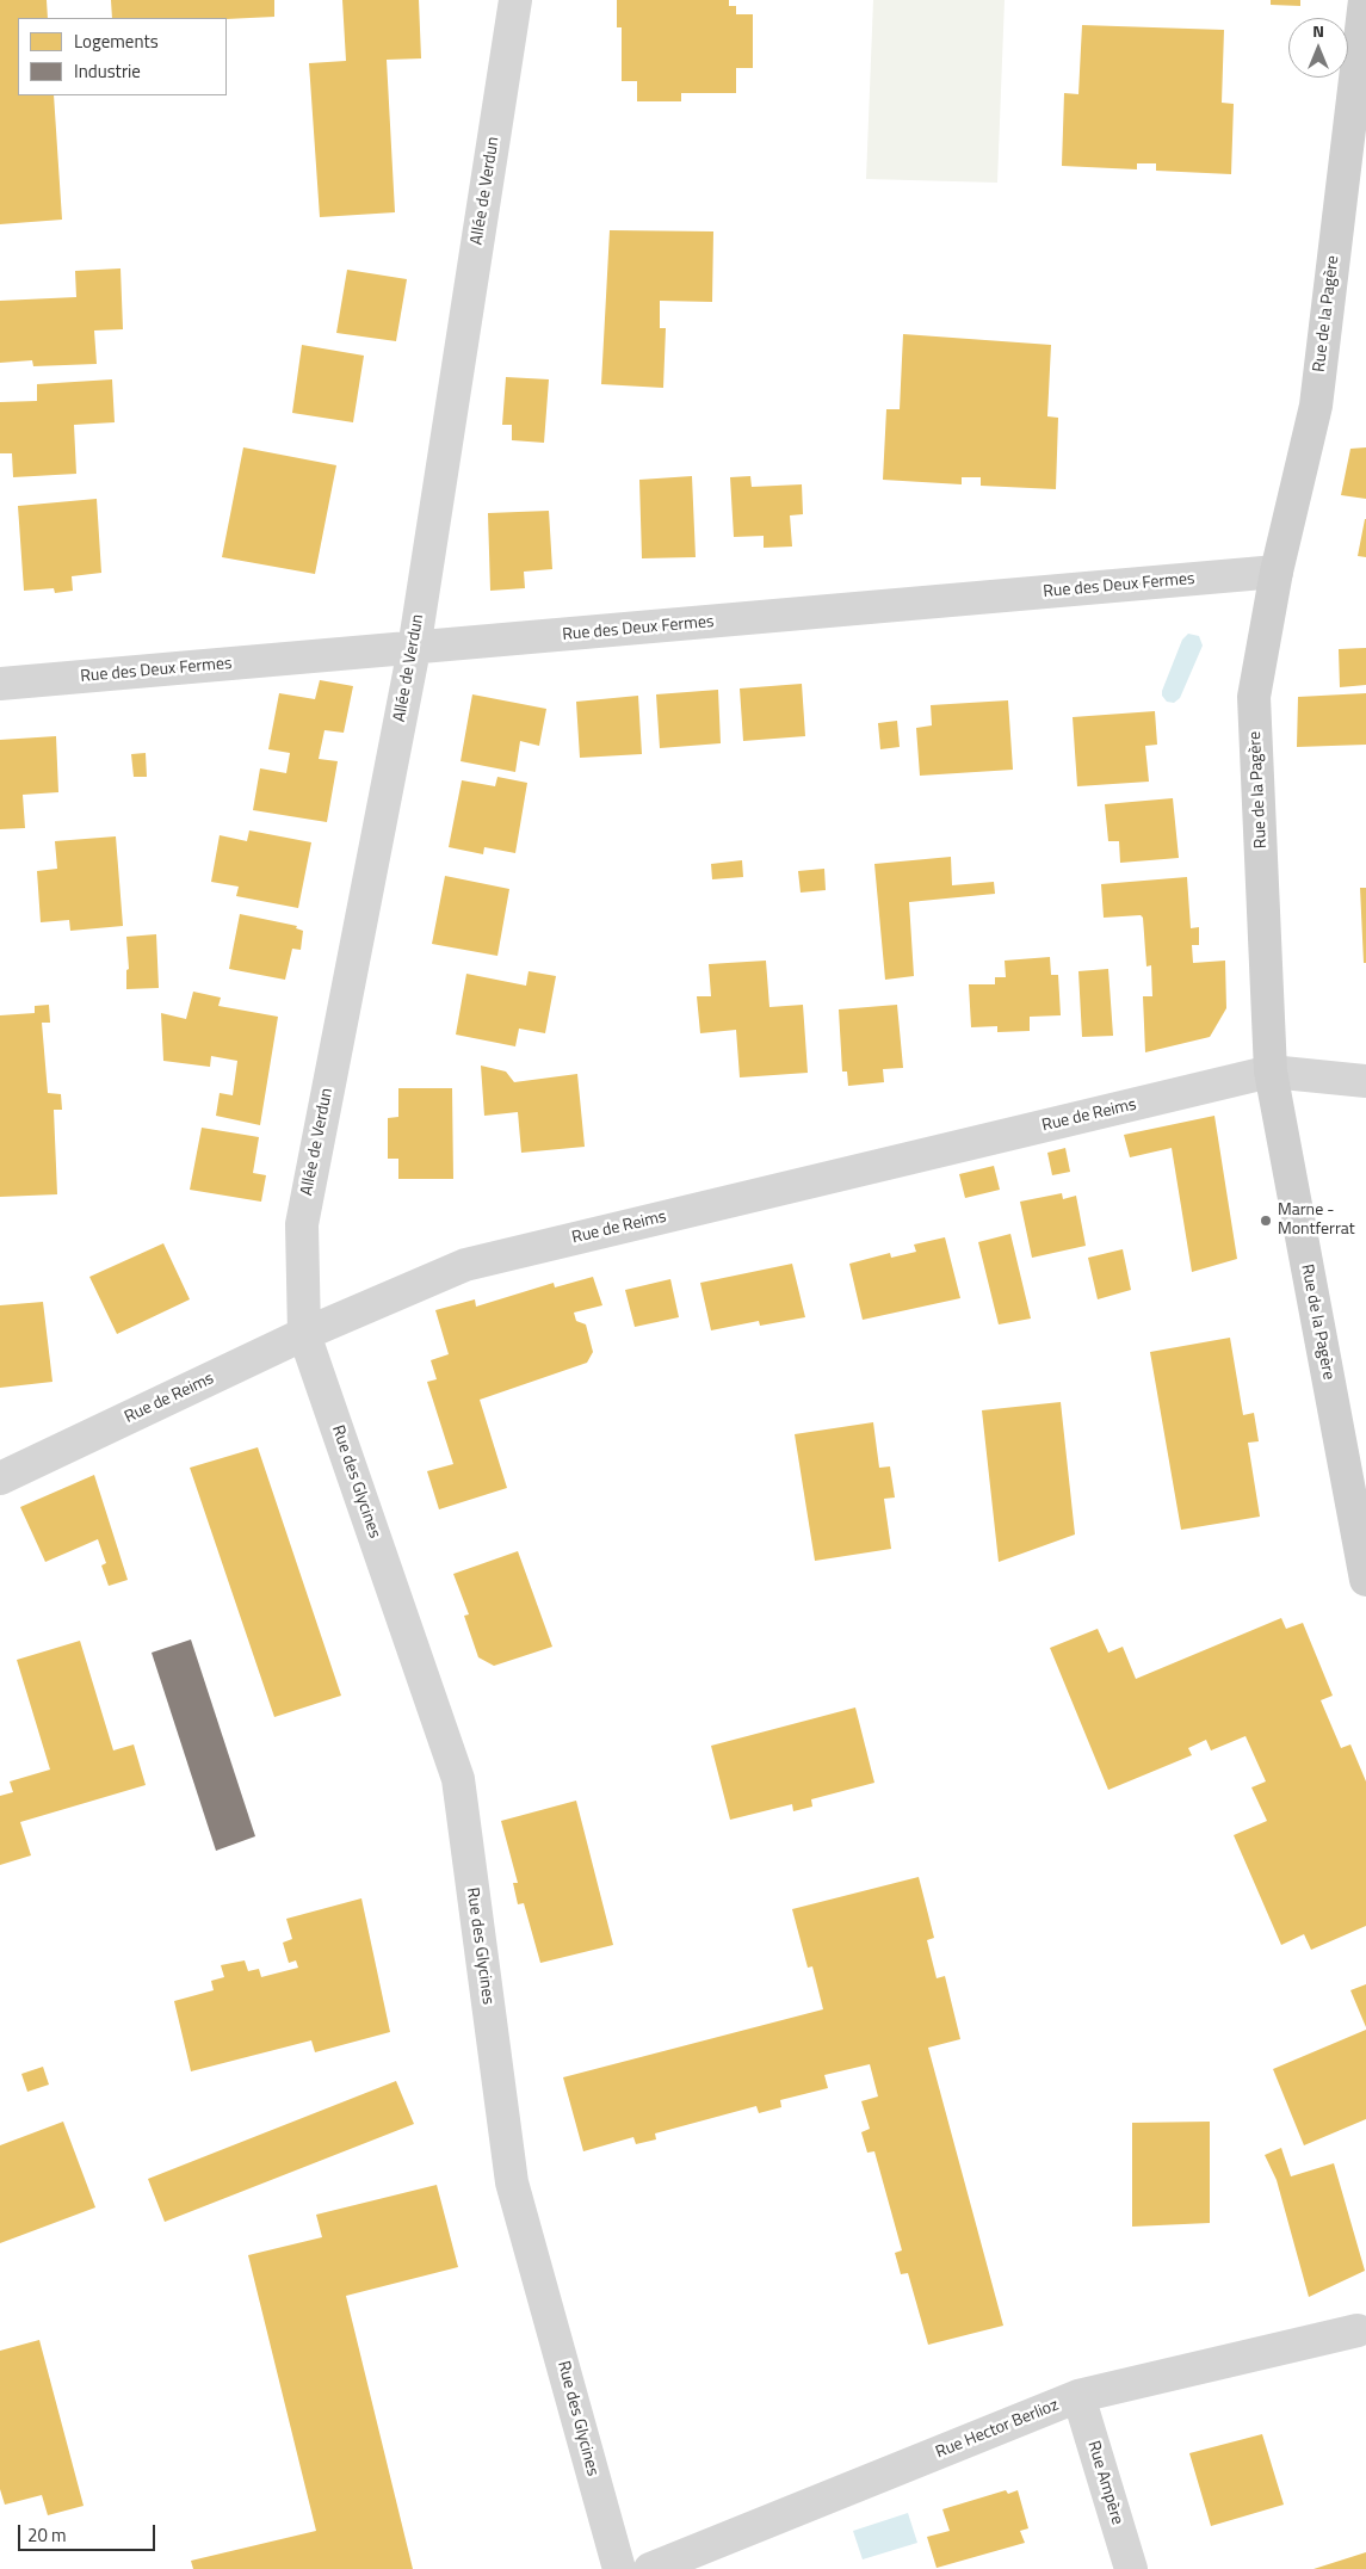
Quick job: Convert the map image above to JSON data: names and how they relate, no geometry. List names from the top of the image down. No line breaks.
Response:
{"streets":{"street":["Allée de Verdun","Rue de la Pagère","Rue des Deux Fermes","Rue de Reims","Rue des Glycines","Rue Hector Berlioz","Rue Ampère"]},"crossings":[["Allée de Verdun","Rue des Deux Fermes"],["Allée de Verdun","Rue de Reims"],["Allée de Verdun","Rue des Glycines"],["Rue de la Pagère","Rue des Deux Fermes"],["Rue de la Pagère","Rue de Reims"],["Rue de Reims","Rue des Glycines"],["Rue Hector Berlioz","Rue Ampère"]],"places":["Marne - Montferrat"],"legend":["Logements","Industrie"],"scale_bar":"20 m","north":"top"}
